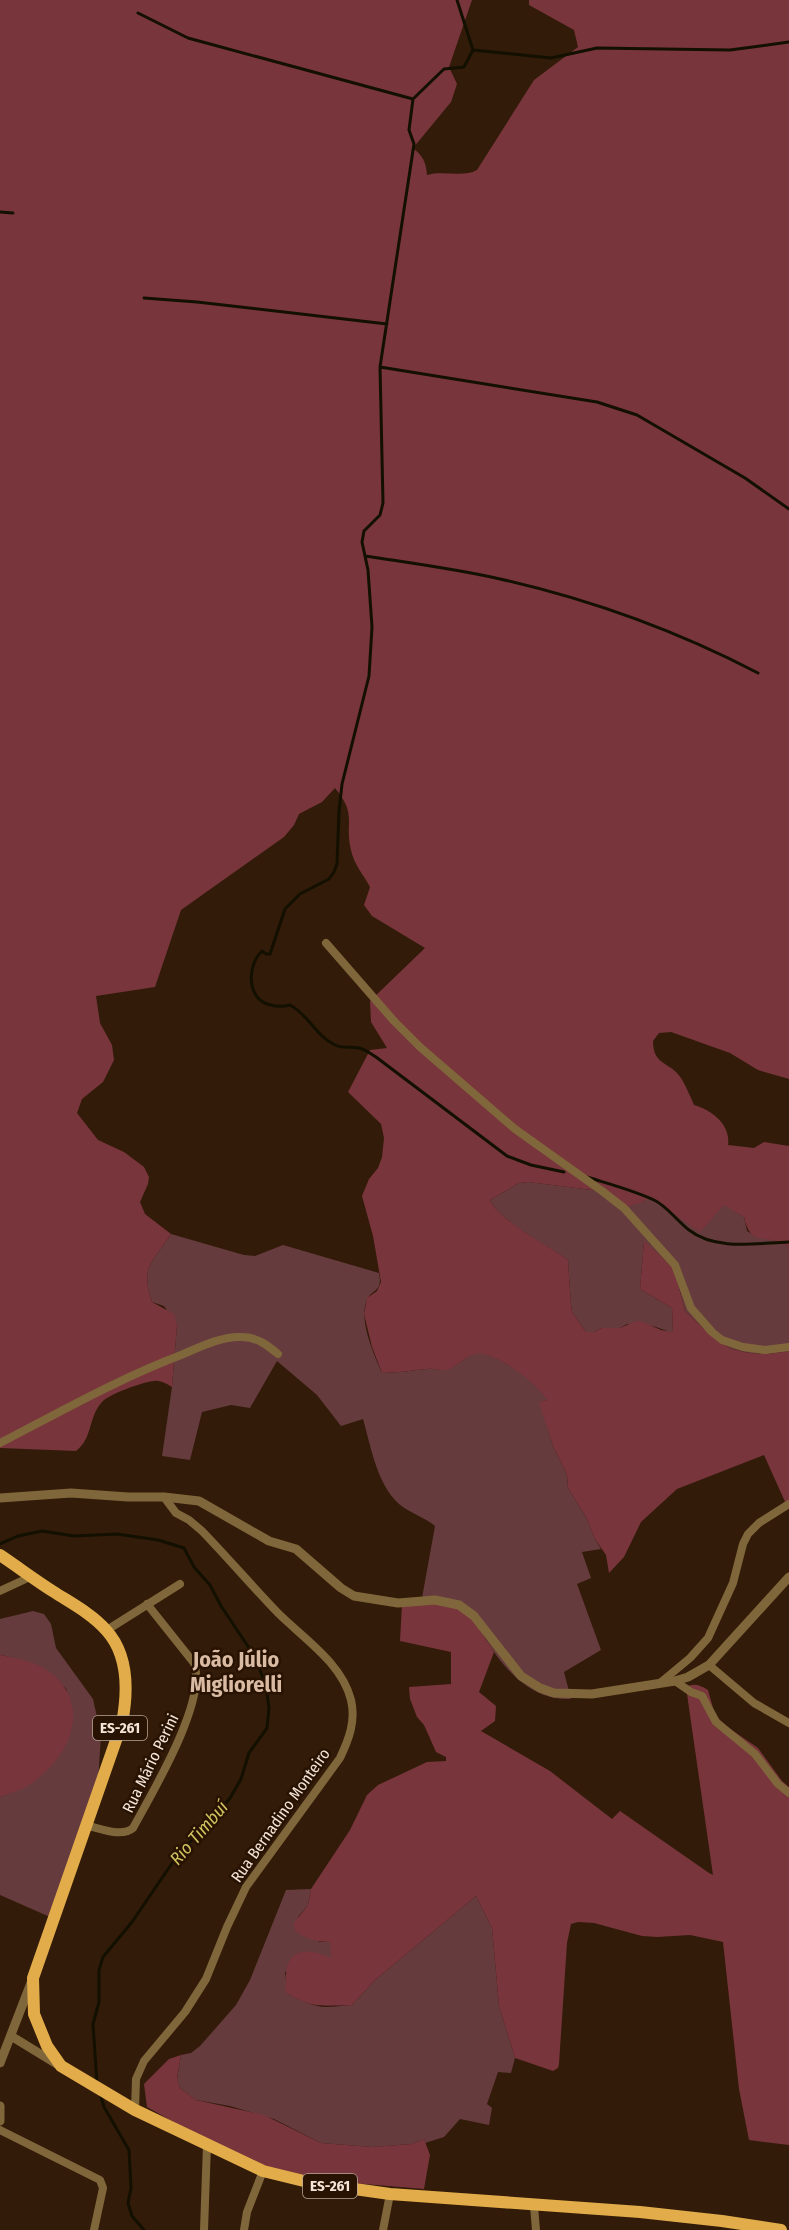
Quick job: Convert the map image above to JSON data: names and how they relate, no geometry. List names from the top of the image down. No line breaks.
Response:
{"streets":{"main road":["ES-261"],"street":["Rua Mário Perini","Rua Bernadino Monteiro"]},"crossings":[["ES-261","Rua Mário Perini"],["ES-261","Rua Bernadino Monteiro"]],"districts":["João Júlio Migliorelli"],"water":["Rio Timbuí"]}
